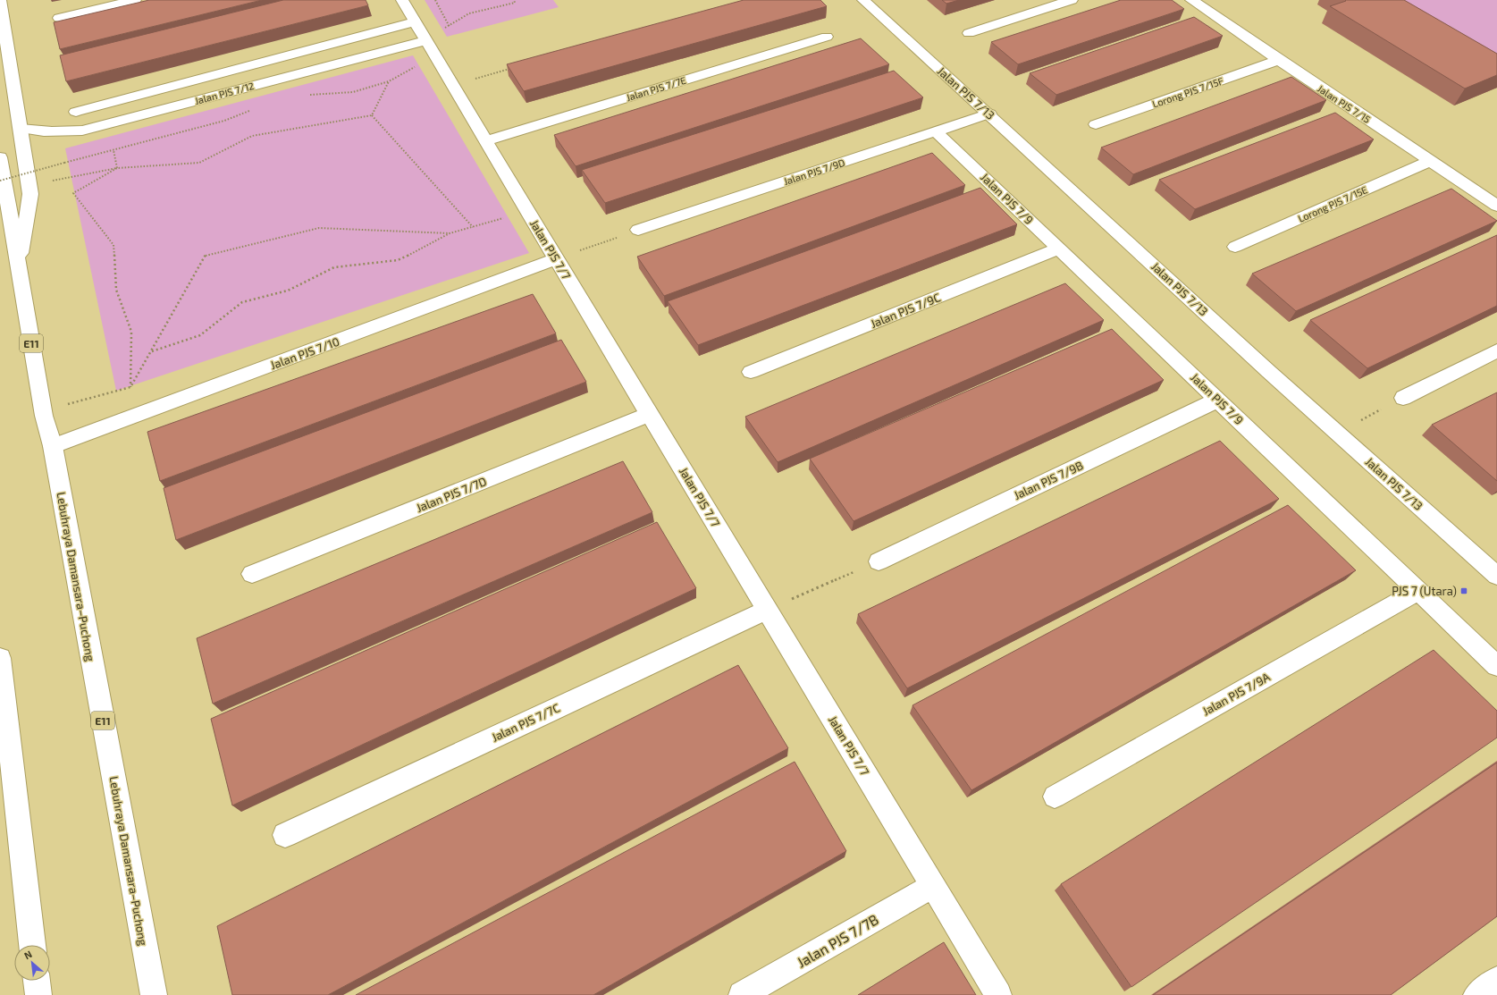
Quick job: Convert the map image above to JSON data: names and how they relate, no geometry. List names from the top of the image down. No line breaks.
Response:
{"streets":{"main road":["Jalan PJS 7/7E","Lorong PJS 7/15F","Jalan PJS 7/12","Jalan PJS 7/13","Jalan PJS 7/15","Jalan PJS 7/9D","Jalan PJS 7/9","Lorong PJS 7/15E","Jalan PJS 7/7","Jalan PJS 7/9C","E11","Jalan PJS 7/10","Jalan PJS 7/9B","Jalan PJS 7/7D","Lebuhraya Damansara–Puchong","Jalan PJS 7/9A","Jalan PJS 7/7C","Jalan PJS 7/7B"]},"crossings":[["Jalan PJS 7/7E","Jalan PJS 7/7"],["Lorong PJS 7/15F","Jalan PJS 7/15"],["Jalan PJS 7/12","Jalan PJS 7/7"],["Jalan PJS 7/13","Jalan PJS 7/9D"],["Jalan PJS 7/15","Lorong PJS 7/15E"],["Jalan PJS 7/9D","Jalan PJS 7/9"],["Jalan PJS 7/9","Jalan PJS 7/9C"],["Jalan PJS 7/9","Jalan PJS 7/9B"],["Jalan PJS 7/9","Jalan PJS 7/9A"],["Jalan PJS 7/7","Jalan PJS 7/10"],["Jalan PJS 7/7","Jalan PJS 7/7D"],["Jalan PJS 7/7","Jalan PJS 7/7C"],["Jalan PJS 7/7","Jalan PJS 7/7B"],["Jalan PJS 7/10","Lebuhraya Damansara–Puchong"]],"places":{"transit":["PJS 7 (Utara)"]},"north":"top left"}
